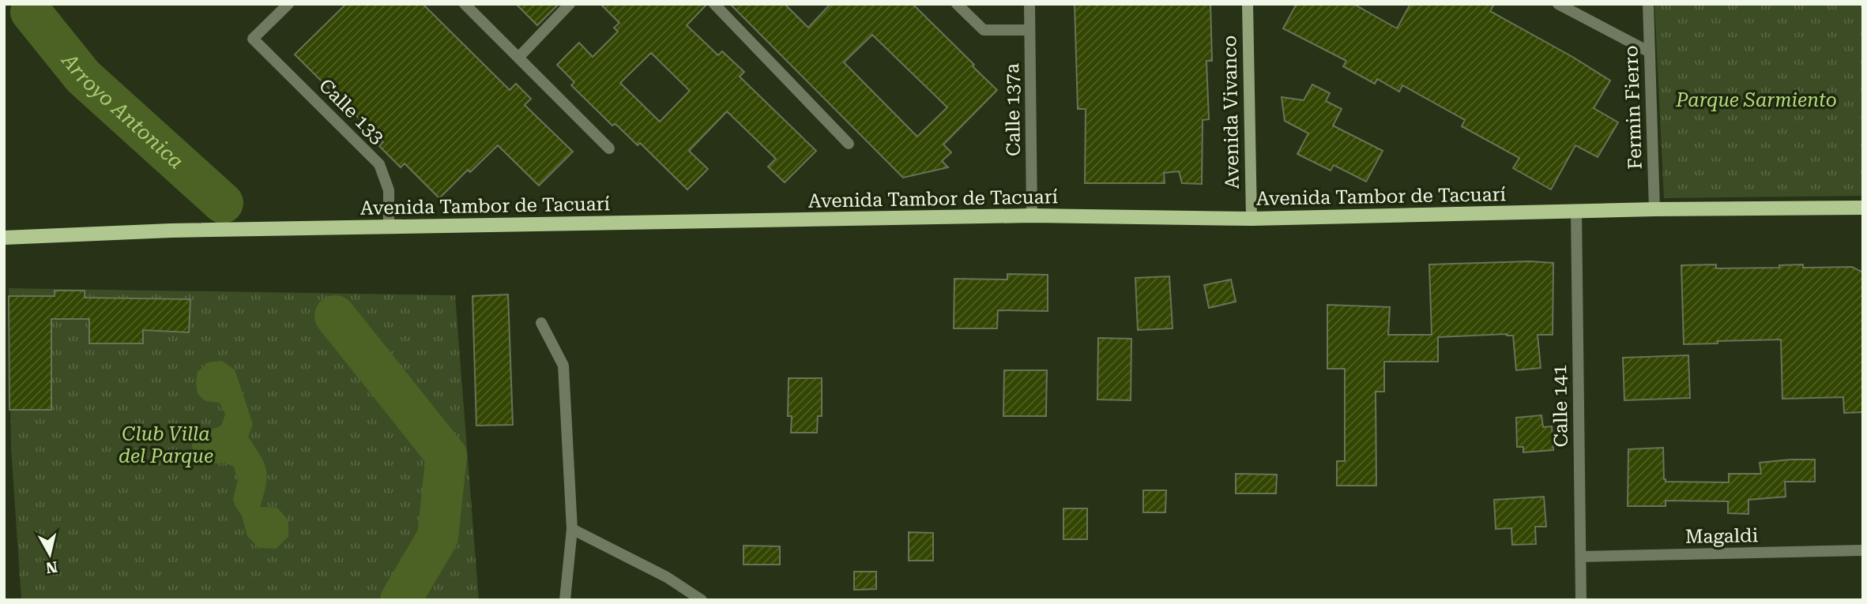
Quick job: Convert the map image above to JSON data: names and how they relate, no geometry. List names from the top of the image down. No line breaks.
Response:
{"streets":{"main road":["Avenida Vivanco","Avenida Tambor de Tacuarí"],"street":["Fermin Fierro","Calle 137a","Calle 133","Calle 141","Magaldi"]},"crossings":[["Fermin Fierro","Avenida Tambor de Tacuarí"],["Calle 137a","Avenida Tambor de Tacuarí"],["Calle 133","Avenida Tambor de Tacuarí"],["Avenida Vivanco","Avenida Tambor de Tacuarí"],["Avenida Tambor de Tacuarí","Calle 141"],["Calle 141","Magaldi"]],"water":["Arroyo Antonica"],"parks":["Parque Sarmiento","Club Villa del Parque"],"north":"bottom"}
